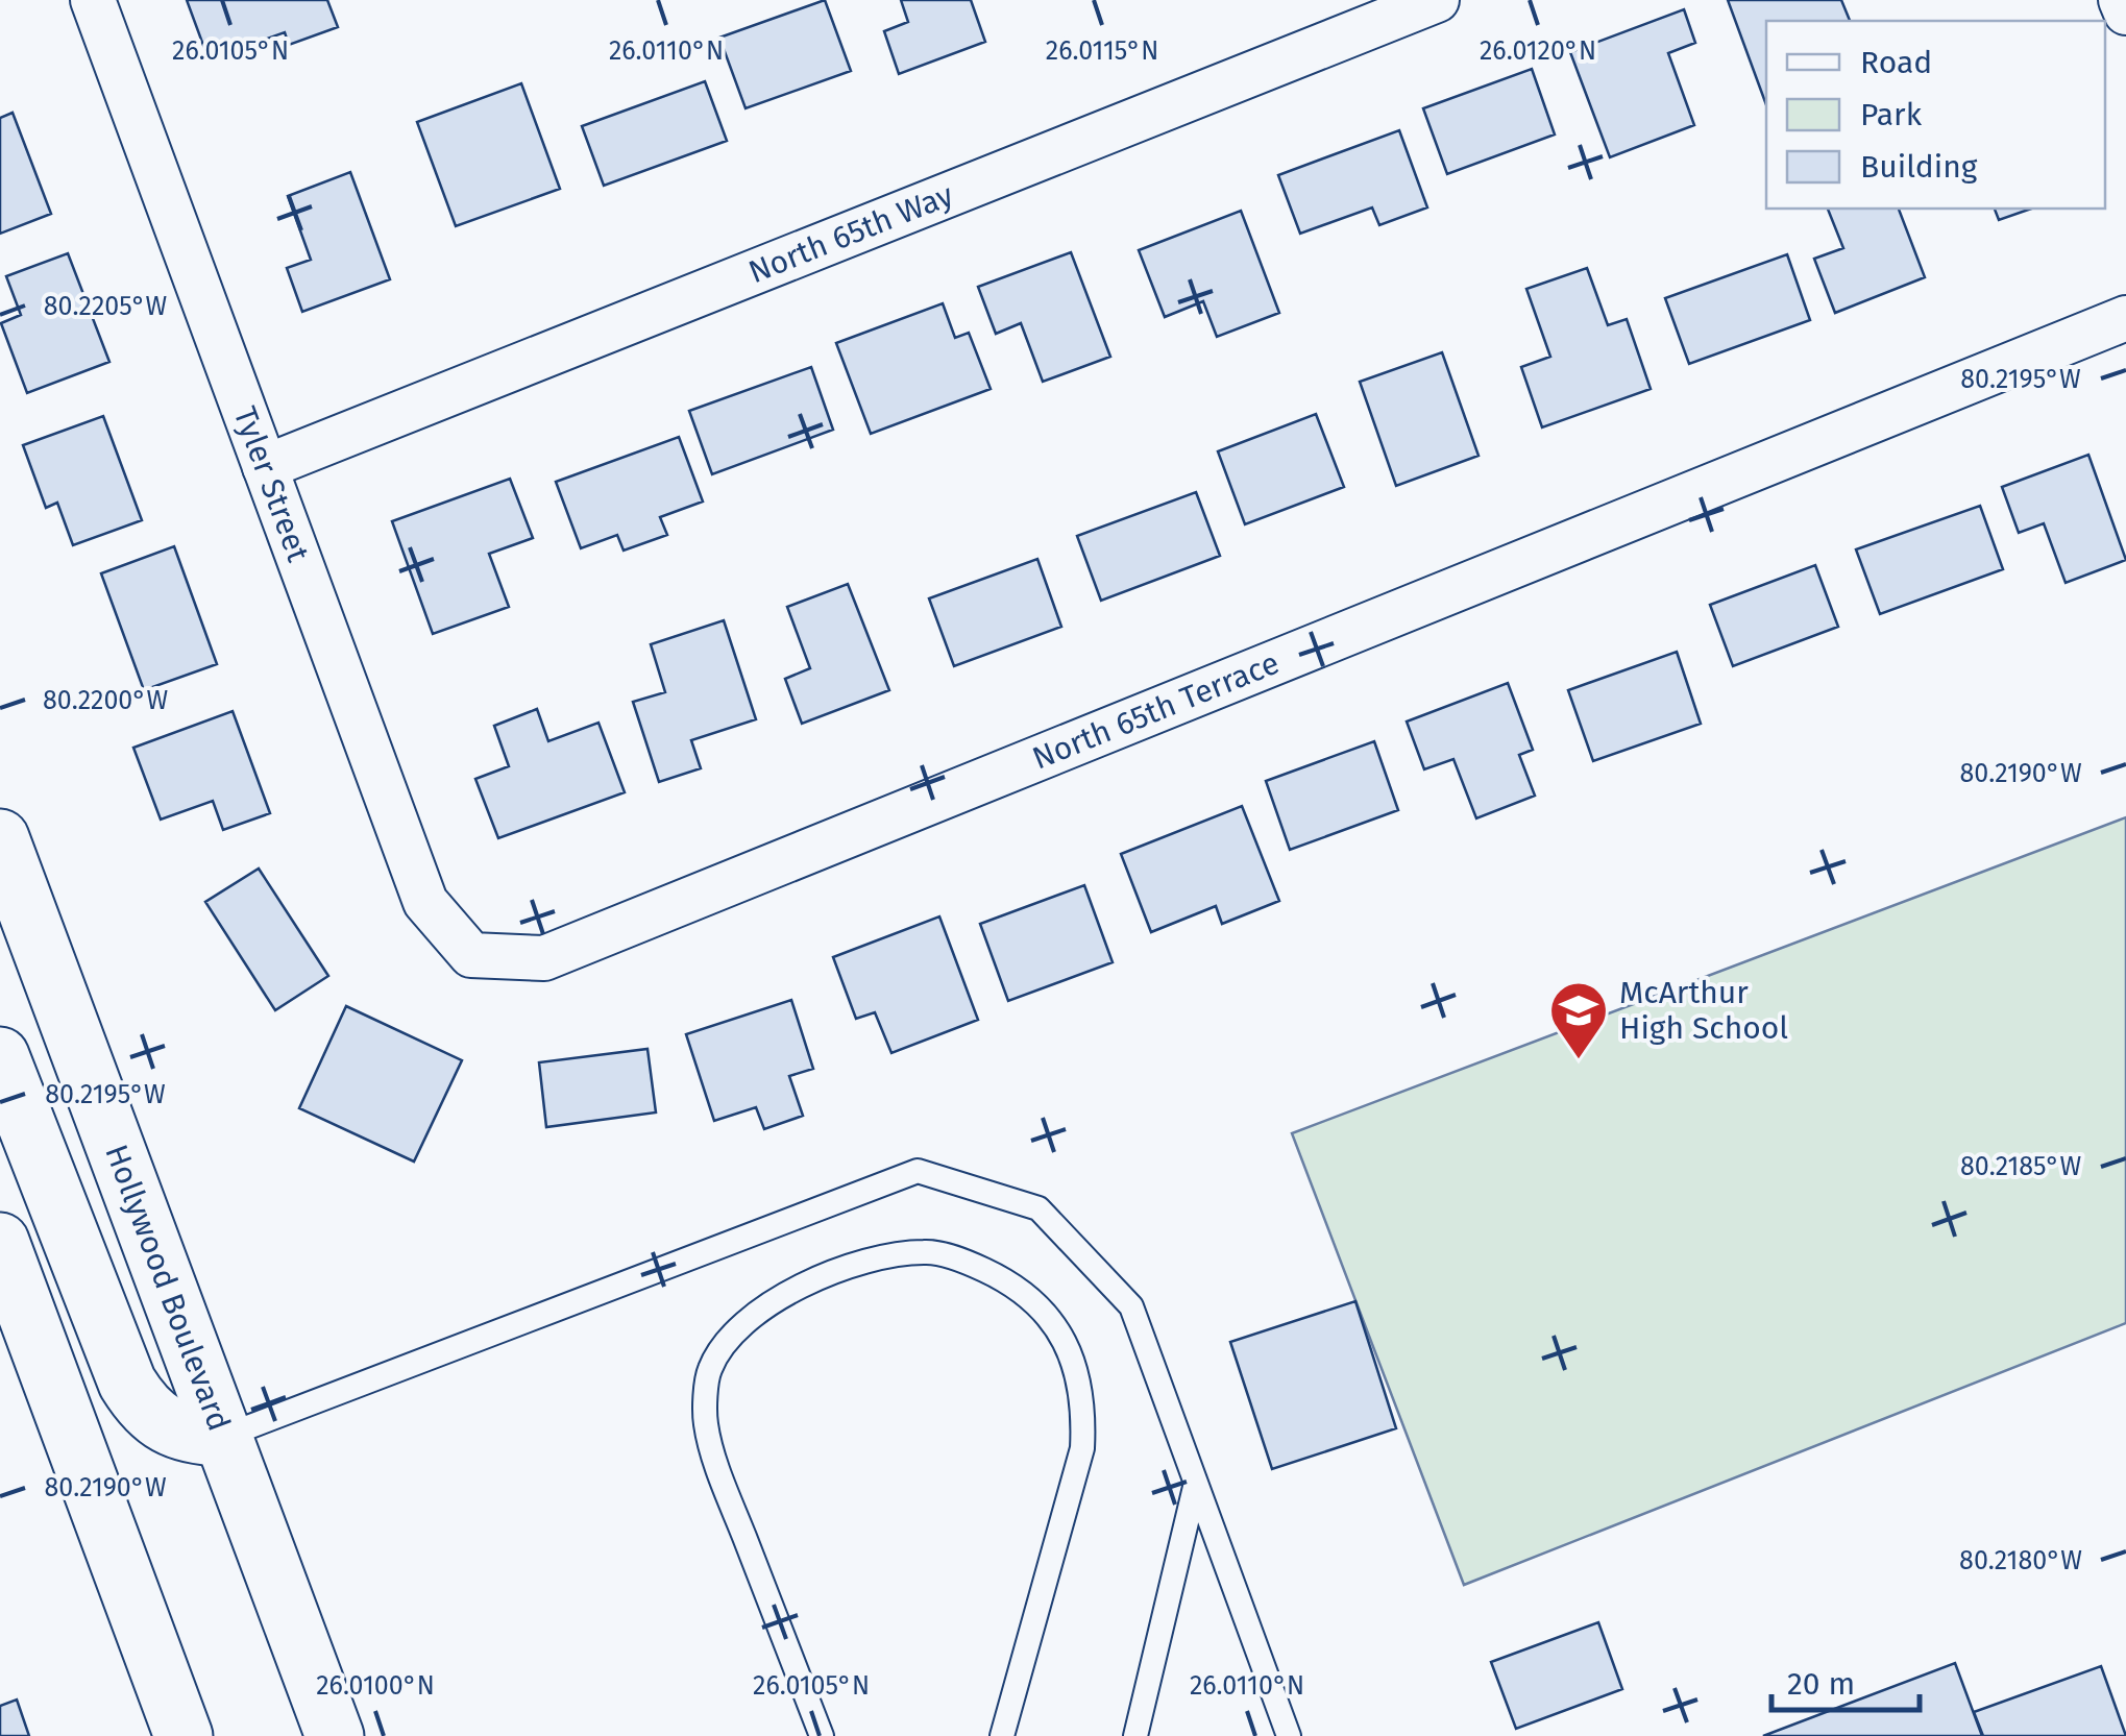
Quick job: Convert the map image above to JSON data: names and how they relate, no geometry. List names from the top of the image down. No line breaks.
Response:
{"streets":{"highway":["Hollywood Boulevard"],"street":["North 65th Way","Tyler Street","North 65th Terrace"]},"crossings":[["North 65th Way","Tyler Street"],["Tyler Street","North 65th Terrace"]],"places":{"school or university":["McArthur High School"]},"legend":["Road","Park","Building"],"scale_bar":"20 m","coordinates":["26.0105°N","26.0110°N","26.0115°N","26.0120°N","80.2205°W","80.2195°W","80.2200°W","80.2190°W","80.2185°W","80.2180°W","26.0100°N"]}
